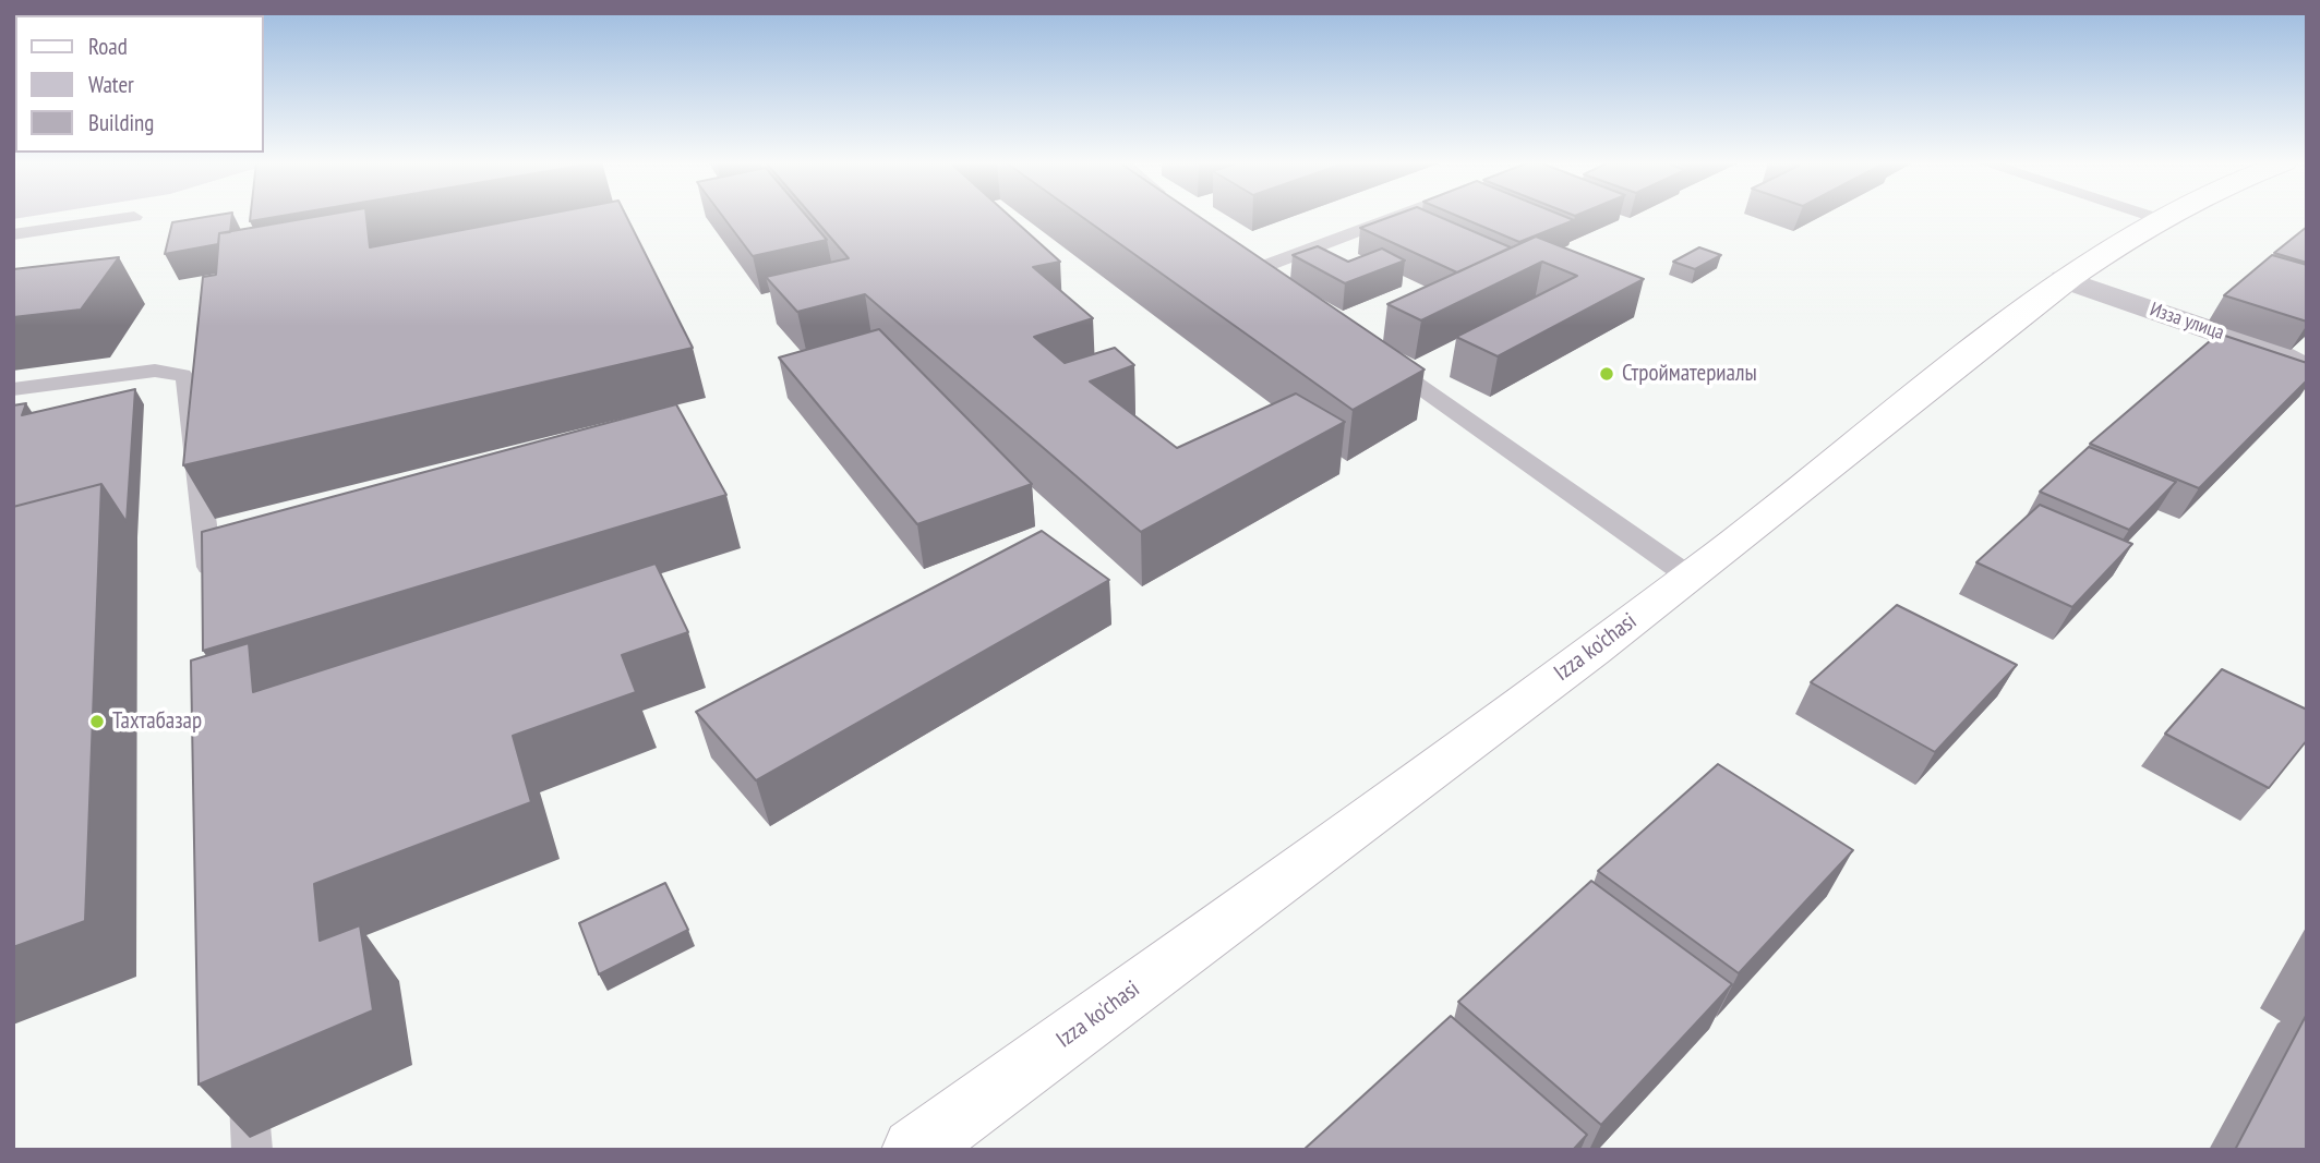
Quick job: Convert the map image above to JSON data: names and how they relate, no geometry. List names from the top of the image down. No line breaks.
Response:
{"streets":{"main road":["Izza ko'chasi"],"street":["Изза улица"]},"crossings":[["Изза улица","Izza ko'chasi"]],"places":["Стройматериалы","Тахтабазар"],"legend":["Road","Water","Building"]}
